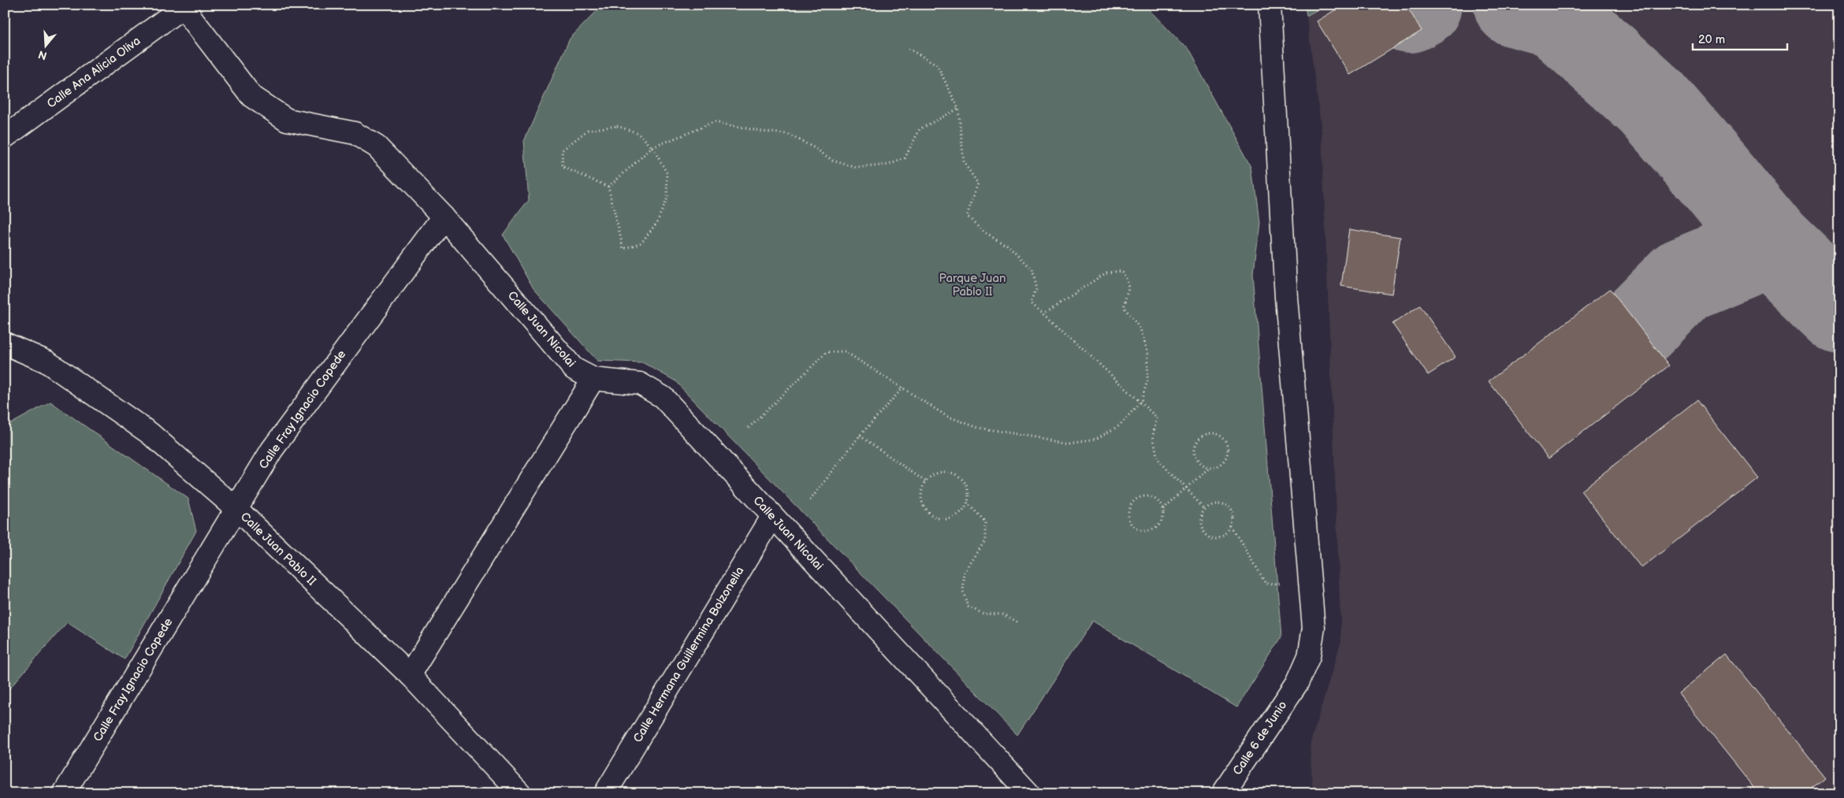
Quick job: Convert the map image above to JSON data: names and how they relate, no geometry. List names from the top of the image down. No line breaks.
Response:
{"streets":{"street":["Calle Ana Alicia Oliva","Calle Juan Nicolai","Calle Fray Ignacio Copede","Calle Juan Pablo II","Calle Hermana Guillermina Bolzonella","Calle 6 de Junio"]},"crossings":[["Calle Ana Alicia Oliva","Calle Juan Nicolai"],["Calle Juan Nicolai","Calle Fray Ignacio Copede"],["Calle Juan Nicolai","Calle Hermana Guillermina Bolzonella"],["Calle Fray Ignacio Copede","Calle Juan Pablo II"]],"parks":["Parque Juan Pablo II"],"scale_bar":"20 m","north":"bottom"}
